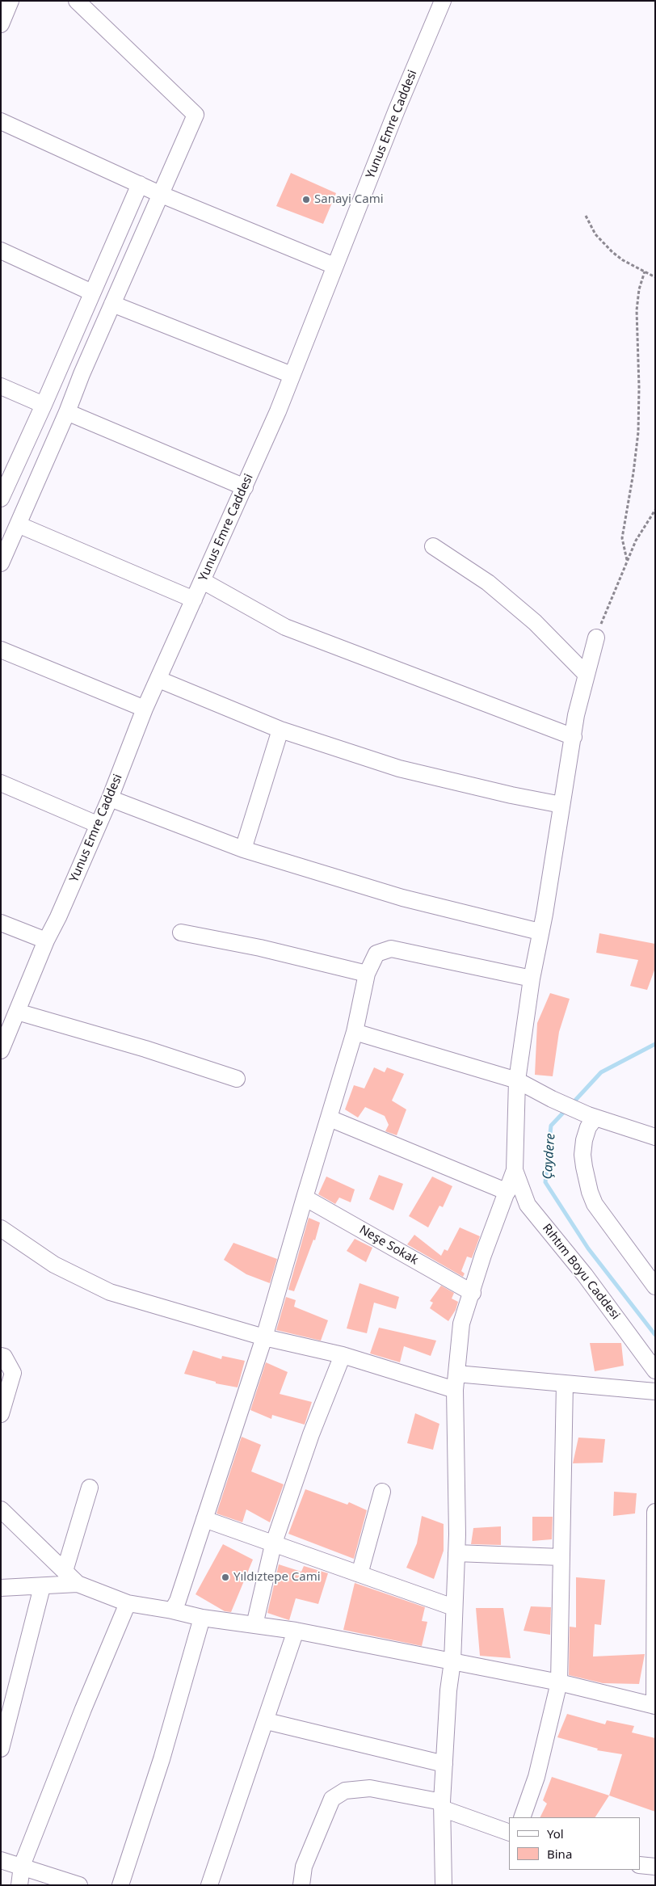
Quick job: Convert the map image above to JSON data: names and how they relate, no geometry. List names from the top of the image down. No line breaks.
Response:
{"streets":{"street":["Yunus Emre Caddesi","Neşe Sokak","Rıhtım Boyu Caddesi"]},"water":["Çaydere"],"places":["Sanayi Cami","Yıldıztepe Cami"],"legend":["Yol","Bina"]}
